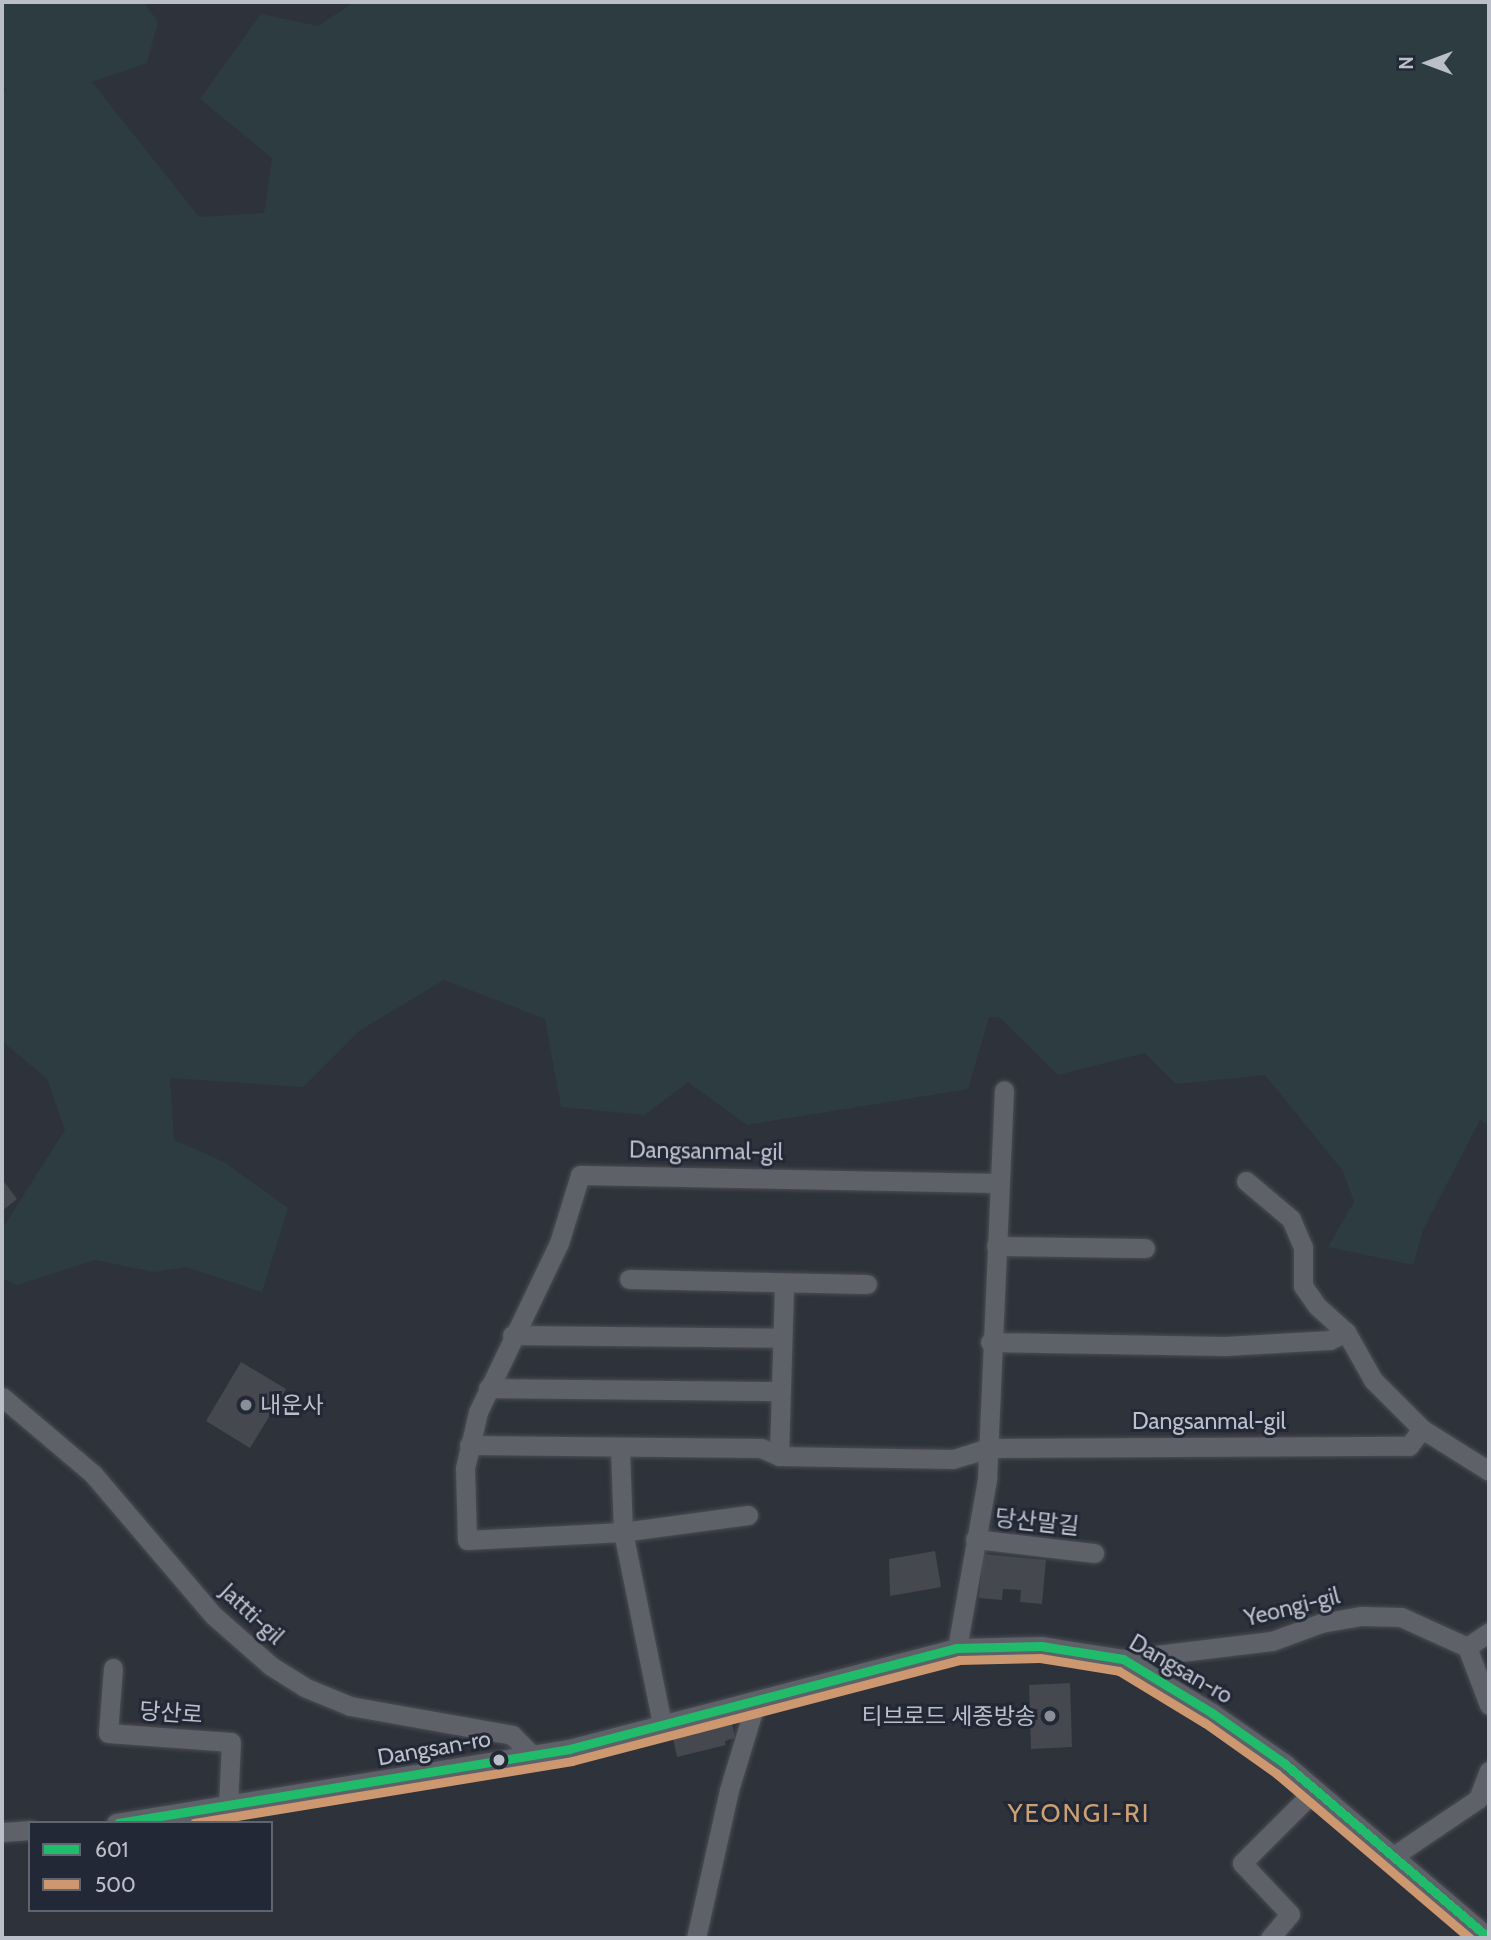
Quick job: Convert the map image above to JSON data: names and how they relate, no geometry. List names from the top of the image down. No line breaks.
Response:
{"streets":{"street":["Dangsanmal-gil","당산말길","Yeongi-gil","Jattti-gil","Dangsan-ro","당산로"]},"crossings":[["Yeongi-gil","Dangsan-ro"],["Jattti-gil","Dangsan-ro"],["Dangsan-ro","당산로"]],"districts":["YEONGI-RI"],"places":["내운사","티브로드 세종방송"],"lines":["transit line 601","transit line 500"],"legend":["601","500"],"north":"left"}
